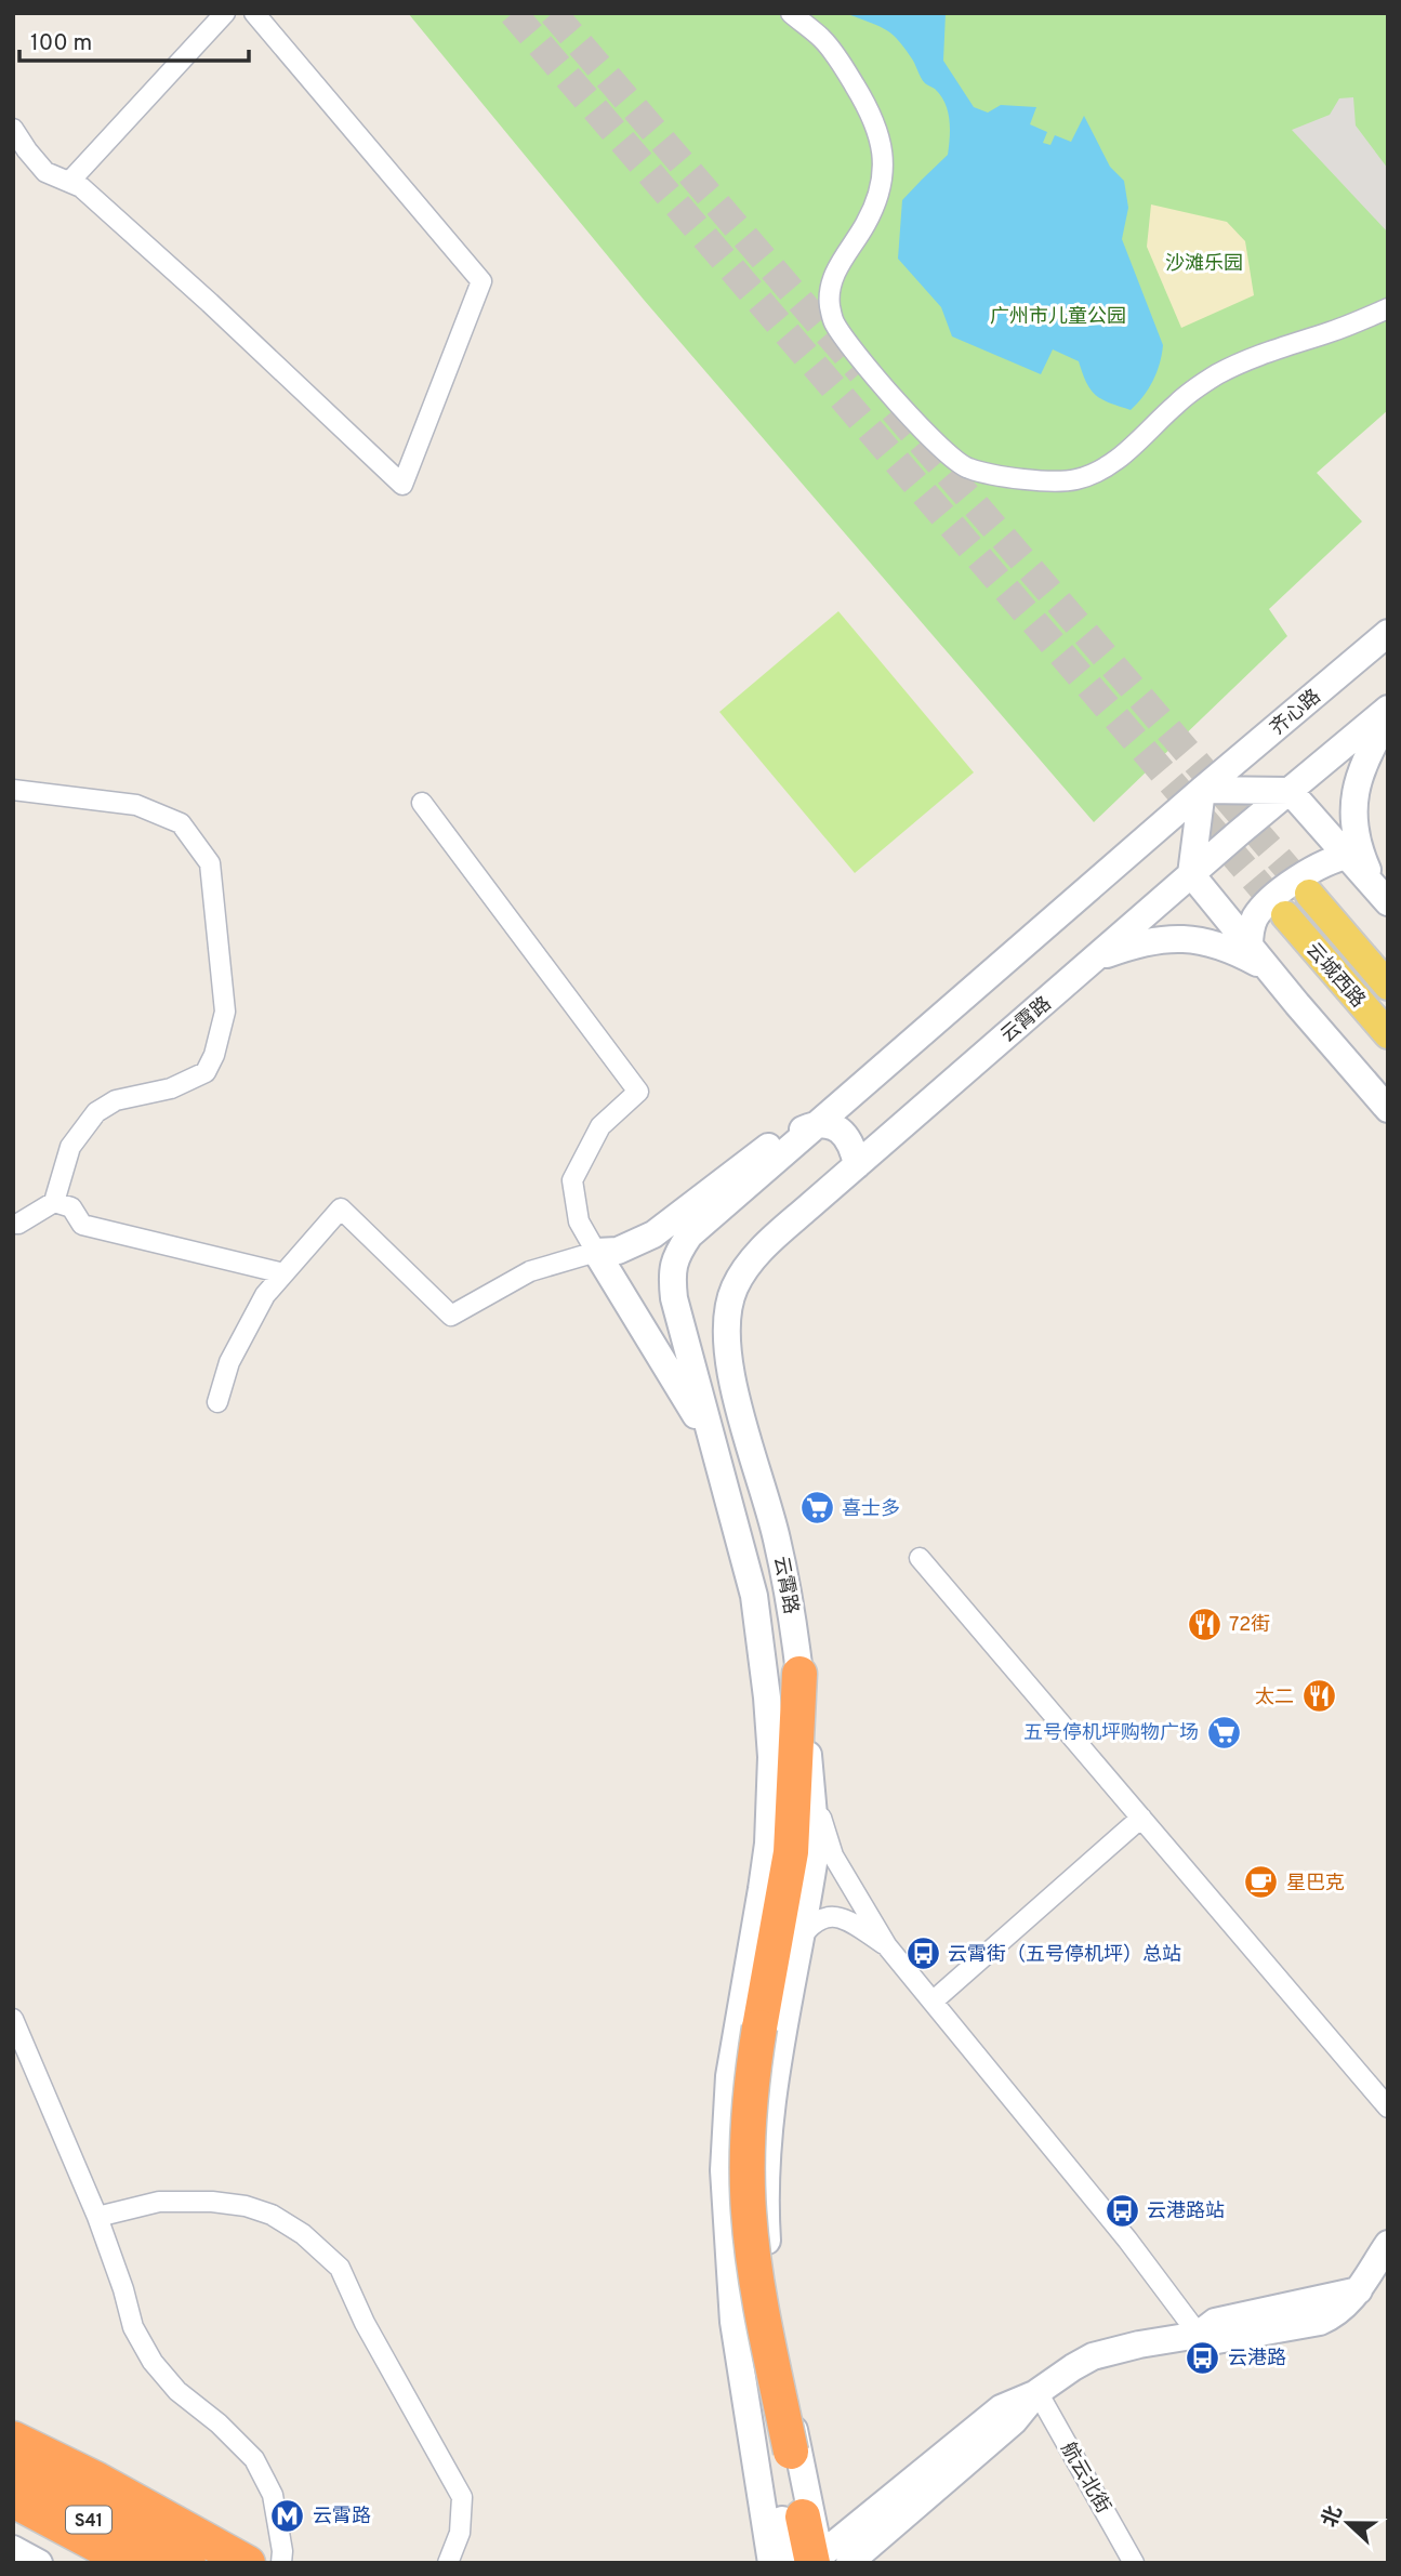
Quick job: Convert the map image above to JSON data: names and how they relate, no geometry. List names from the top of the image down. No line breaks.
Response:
{"streets":{"highway":["S41"],"main road":["齐心路","云城西路","云霄路"],"street":["航云北街"]},"crossings":[["齐心路","云霄路"]],"parks":["沙滩乐园","广州市儿童公园"],"places":{"supermarket":["喜士多","五号停机坪购物广场"],"restaurant":["72街","太二"],"cafe":["星巴克"],"bus stop":["云霄街（五号停机坪）总站","云港路站","云港路"],"metro station":["云霄路"]},"scale_bar":"100 m","north":"left"}
